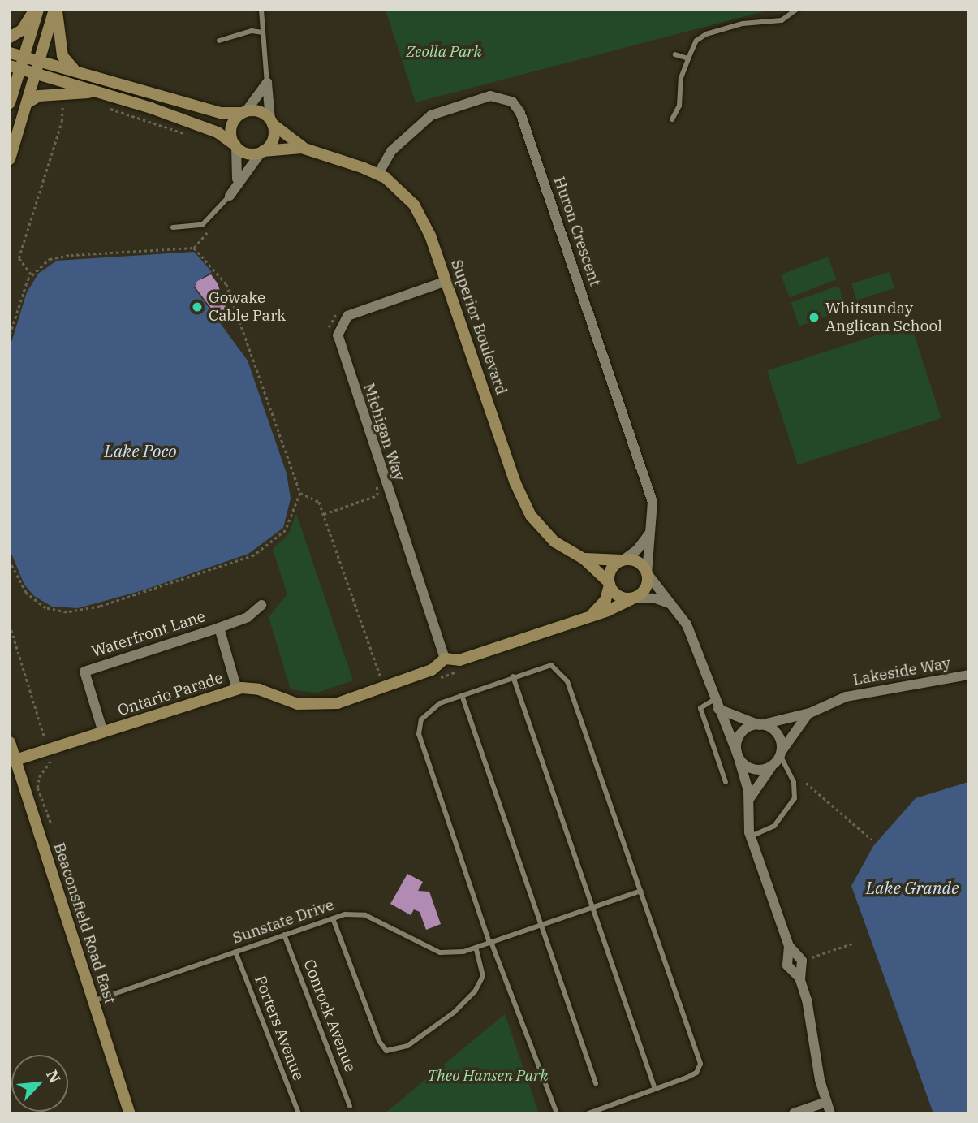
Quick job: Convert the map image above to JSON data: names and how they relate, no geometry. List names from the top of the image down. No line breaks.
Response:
{"streets":{"street":["Huron Crescent","Superior Boulevard","Michigan Way","Waterfront Lane","Lakeside Way","Ontario Parade","Beaconsfield Road East"],"lane":["Sunstate Drive","Conrock Avenue","Porters Avenue"]},"crossings":[["Huron Crescent","Superior Boulevard"],["Huron Crescent","Ontario Parade"],["Superior Boulevard","Michigan Way"],["Superior Boulevard","Ontario Parade"],["Michigan Way","Ontario Parade"],["Waterfront Lane","Ontario Parade"],["Ontario Parade","Beaconsfield Road East"],["Sunstate Drive","Beaconsfield Road East"],["Sunstate Drive","Conrock Avenue"],["Sunstate Drive","Porters Avenue"]],"water":["Lake Poco","Lake Grande"],"parks":["Zeolla Park","Theo Hansen Park"],"places":["Gowake Cable Park","Whitsunday Anglican School"],"north":"top right"}
